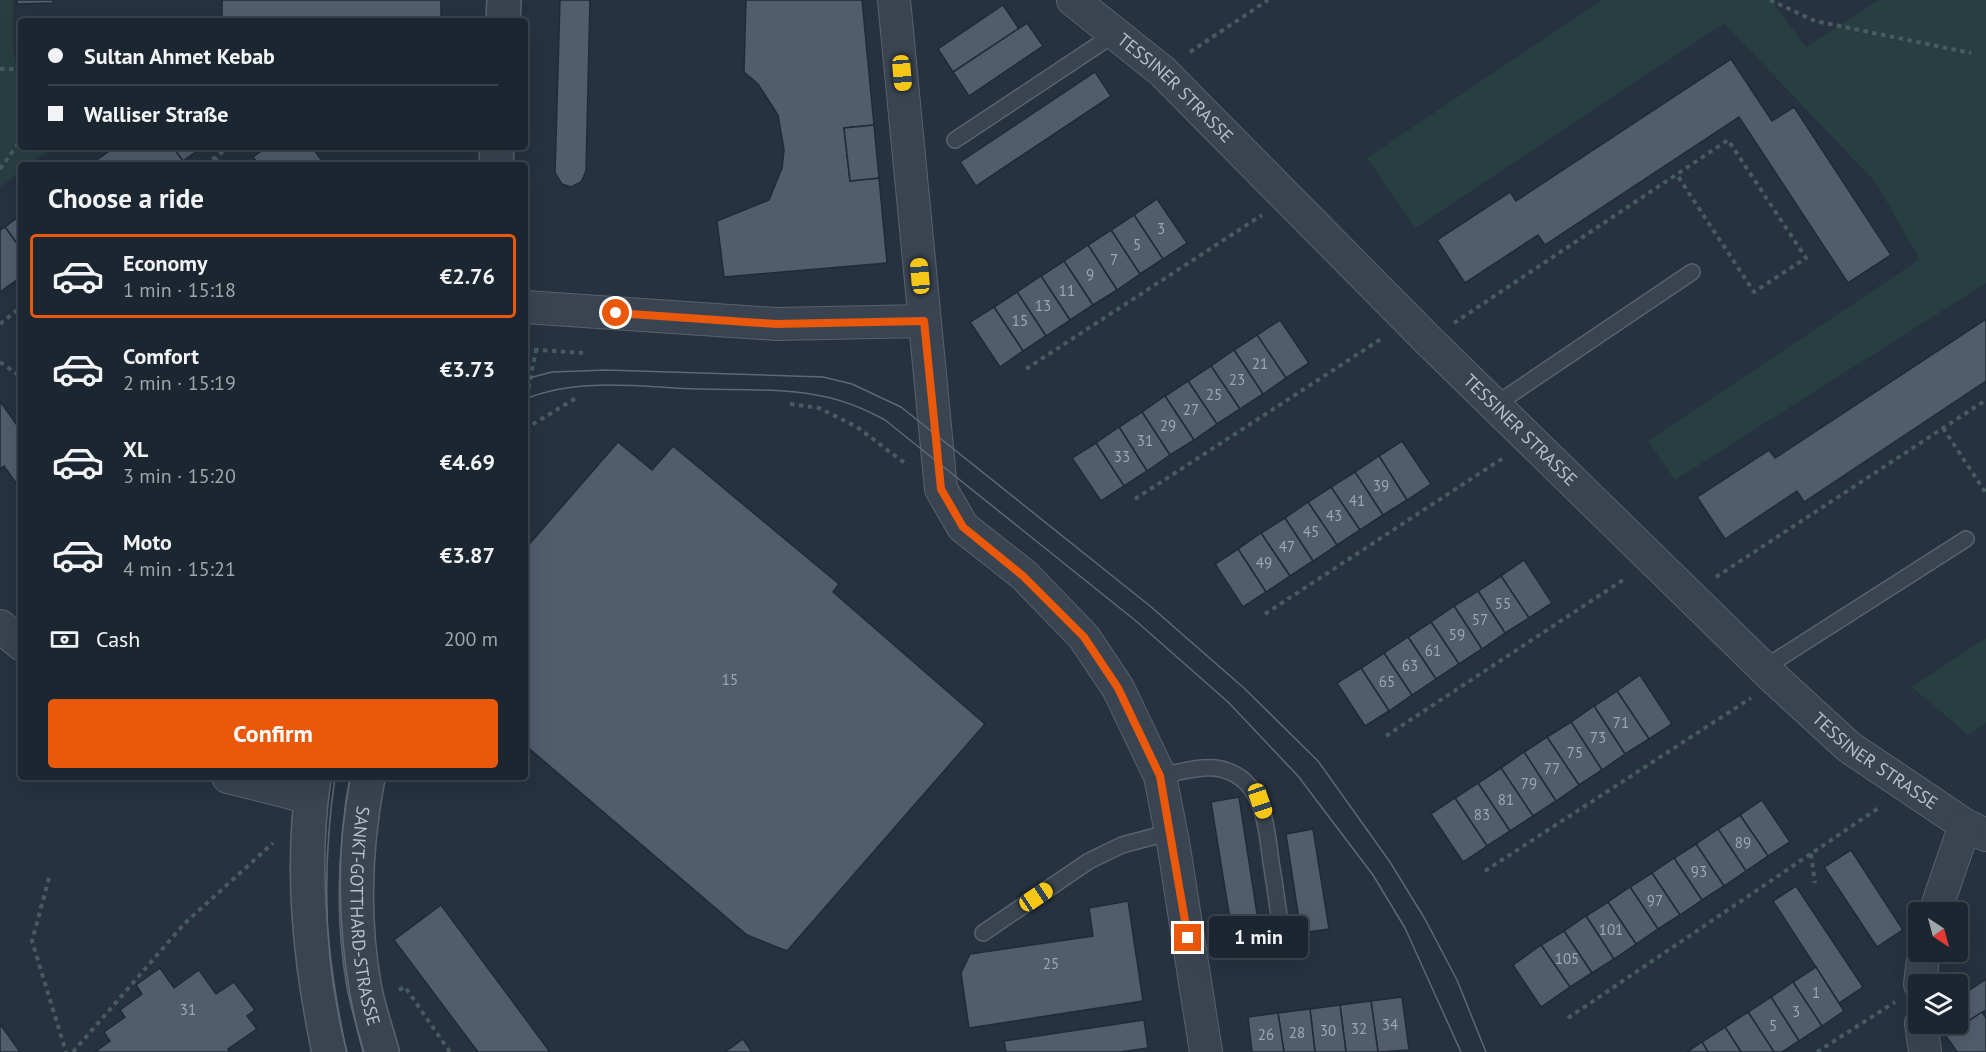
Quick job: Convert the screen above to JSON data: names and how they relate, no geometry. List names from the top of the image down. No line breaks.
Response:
{"streets":{"street":["TESSINER STRASSE","SANKT-GOTTHARD-STRASSE"]},"house_numbers":["3","5","7","9","11","13","15","21","23","25","27","29","31","33","39","41","43","45","47","49","55","57","59","61","63","15","65","71","73","75","77","79","81","83","89","93","97","101","105","25","1","31","3","34","5","32","30","28","26"],"north":"bottom right","page":{"banner":["Sultan Ahmet Kebab","Walliser Straße"],"heading":"Choose a ride","list":[{"name":"Economy","note":"1 min · 15:18","value":"€2.76"},{"name":"Comfort","note":"2 min · 15:19","value":"€3.73"},{"name":"XL","note":"3 min · 15:20","value":"€4.69"},{"name":"Moto","note":"4 min · 15:21","value":"€3.87"}],"pay":["Cash","200 m"],"buttons":"Confirm","bubble":"1 min"}}
